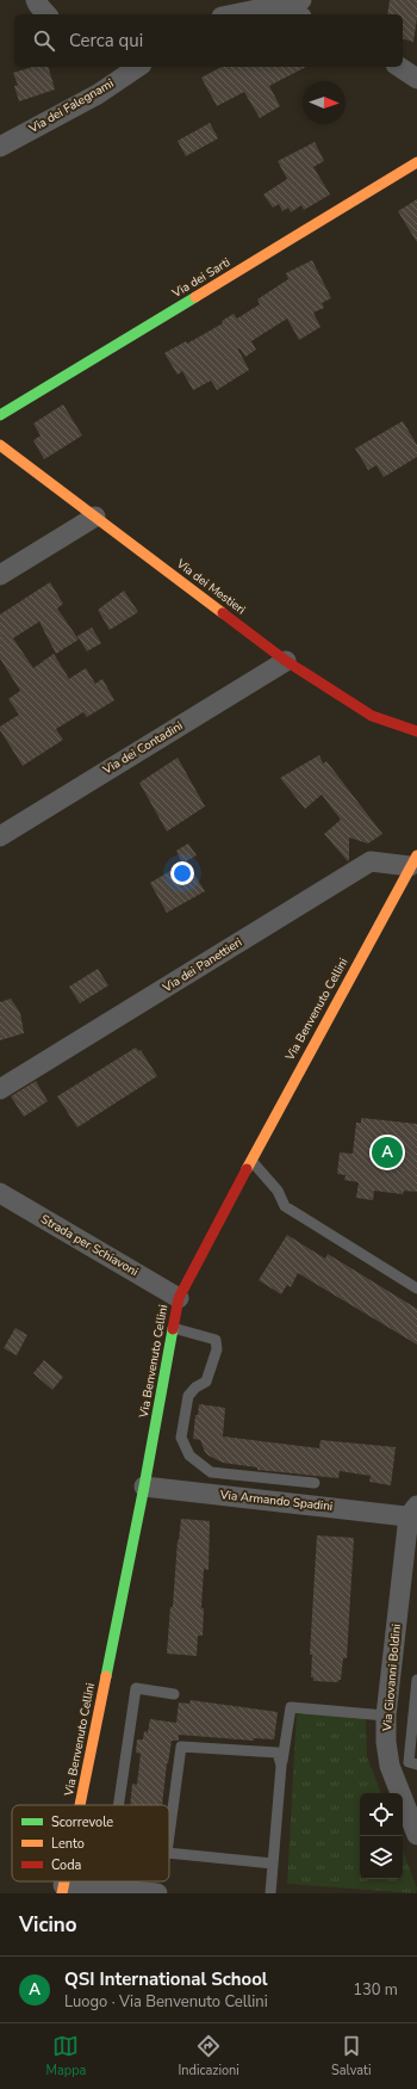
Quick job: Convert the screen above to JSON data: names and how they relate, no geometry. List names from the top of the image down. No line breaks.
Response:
{"streets":{"street":["Via dei Falegnami","Via dei Sarti","Via dei Mestieri","Via dei Contadini","Via dei Panettieri","Via Benvenuto Cellini","Strada per Schiavoni","Via Armando Spadini","Via Giovanni Boldini"]},"crossings":[["Via dei Mestieri","Via dei Contadini"],["Via dei Panettieri","Via Benvenuto Cellini"],["Via Benvenuto Cellini","Strada per Schiavoni"],["Via Benvenuto Cellini","Via Armando Spadini"],["Via Armando Spadini","Via Giovanni Boldini"]],"legend":["Scorrevole","Lento","Coda"],"north":"right","page":{"search":"Cerca qui","pins":"A","heading":"Vicino","list":[{"mark":"A","name":"QSI International School","note":"Luogo · Via Benvenuto Cellini","value":"130 m"}],"nav":["Mappa","Indicazioni","Salvati"]}}
